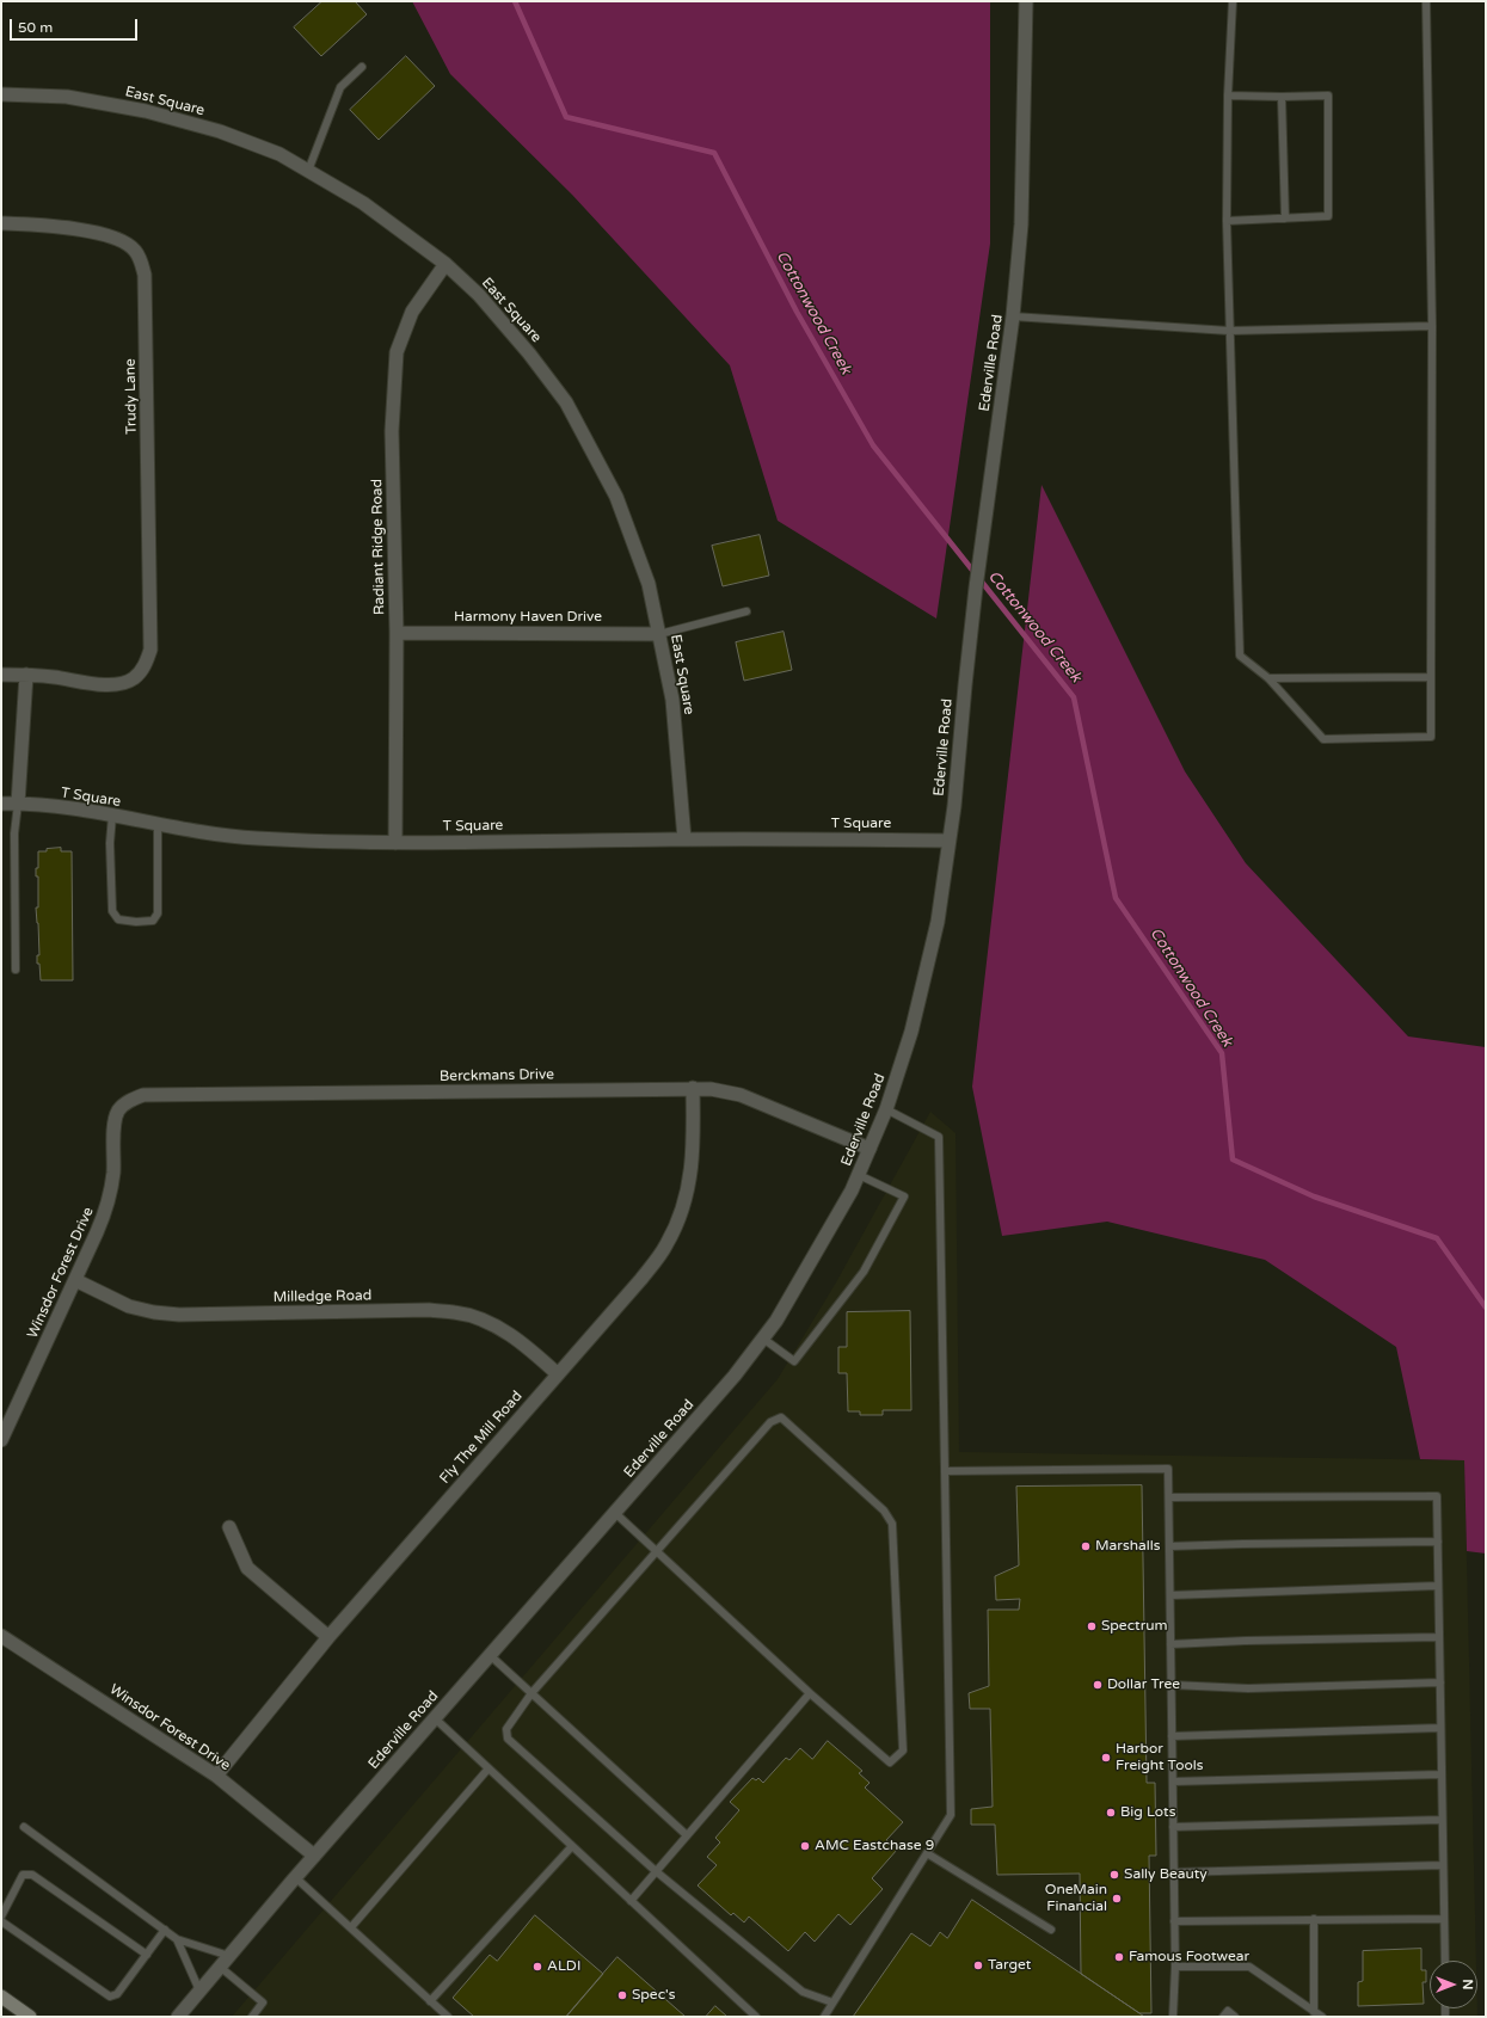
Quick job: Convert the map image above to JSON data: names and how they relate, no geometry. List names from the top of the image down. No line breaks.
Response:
{"streets":{"street":["East Square","Ederville Road","Trudy Lane","Radiant Ridge Road","Harmony Haven Drive","T Square","Berckmans Drive","Winsdor Forest Drive","Milledge Road","Fly The Mill Road"]},"crossings":[["East Square","Radiant Ridge Road"],["East Square","Harmony Haven Drive"],["East Square","T Square"],["Ederville Road","T Square"],["Ederville Road","Berckmans Drive"],["Ederville Road","Winsdor Forest Drive"],["Radiant Ridge Road","Harmony Haven Drive"],["Radiant Ridge Road","T Square"],["Berckmans Drive","Winsdor Forest Drive"],["Berckmans Drive","Fly The Mill Road"],["Winsdor Forest Drive","Milledge Road"],["Winsdor Forest Drive","Fly The Mill Road"],["Milledge Road","Fly The Mill Road"]],"water":["Cottonwood Creek"],"places":["Marshalls","Spectrum","Dollar Tree","Harbor Freight Tools","Big Lots","AMC Eastchase 9","Sally Beauty","OneMain Financial","Famous Footwear","Target","ALDI","Spec's"],"scale_bar":"50 m","north":"right"}
